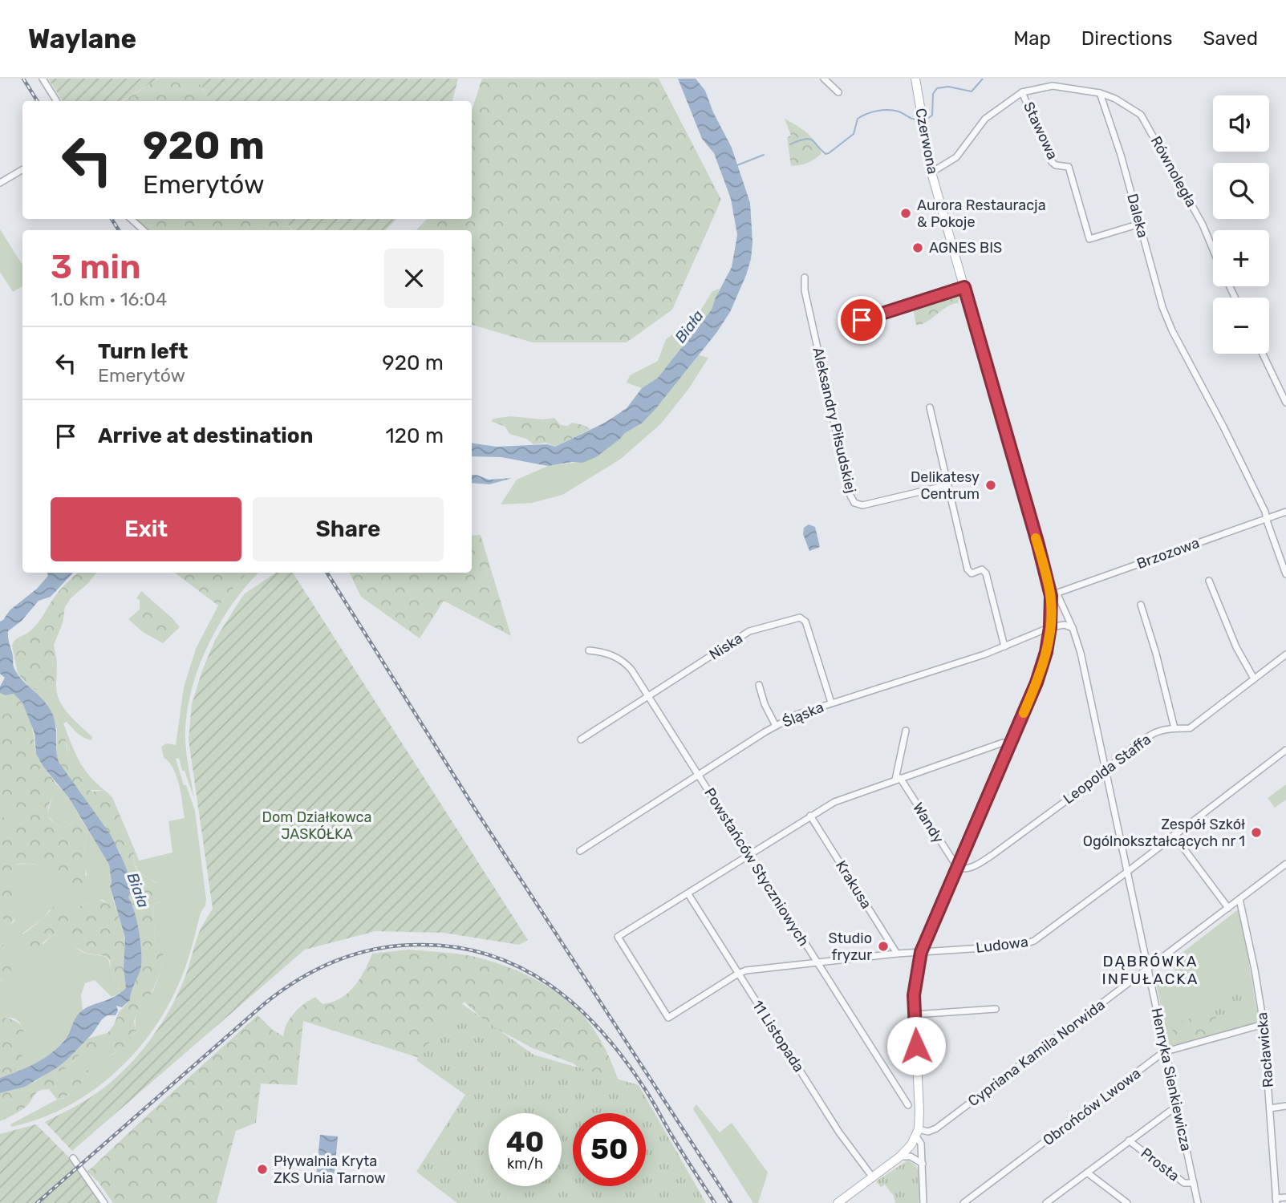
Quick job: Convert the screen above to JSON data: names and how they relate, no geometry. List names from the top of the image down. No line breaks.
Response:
{"streets":{"main road":["Czerwona"],"street":["Stawowa","Równoległa","Daleka","Aleksandry Piłsudskiej","Brzozowa","Niska","Śląska","Leopolda Staffa","Wandy","Powstańców Styczniowych","Krakusa","Ludowa","11 Listopada","Racławicka","Cypriana Kamila Norwida","Henryka Sienkiewicza","Obrońców Lwowa","Prosta"]},"crossings":[["Stawowa","Daleka"],["Czerwona","Brzozowa"],["Czerwona","Śląska"],["Czerwona","Leopolda Staffa"],["Czerwona","Wandy"],["Czerwona","Ludowa"],["Czerwona","Cypriana Kamila Norwida"],["Czerwona","Henryka Sienkiewicza"],["Równoległa","Daleka"],["Daleka","Brzozowa"],["Brzozowa","Henryka Sienkiewicza"],["Niska","Śląska"],["Niska","Powstańców Styczniowych"],["Śląska","Powstańców Styczniowych"],["Leopolda Staffa","Wandy"],["Leopolda Staffa","Henryka Sienkiewicza"],["Powstańców Styczniowych","Ludowa"],["Krakusa","Ludowa"],["Ludowa","11 Listopada"],["Ludowa","Henryka Sienkiewicza"],["Racławicka","Cypriana Kamila Norwida"],["Racławicka","Obrońców Lwowa"],["Cypriana Kamila Norwida","Henryka Sienkiewicza"],["Henryka Sienkiewicza","Obrońców Lwowa"],["Henryka Sienkiewicza","Prosta"]],"districts":["DĄBRÓWKA INFUŁACKA"],"water":["Biała"],"parks":["Dom Działkowca JASKÓŁKA"],"places":["Aurora Restauracja & Pokoje","AGNES BIS","Delikatesy Centrum","Zespół Szkół Ogólnokształcących nr 1","Studio fryzur","Pływalnia Kryta ZKS Unia Tarnow"],"page":{"header":"Waylane","nav":["Map","Directions","Saved"],"map_buttons":["+","−"],"turn":["920 m","Emerytów"],"heading":["3 min","1.0 km · 16:04"],"list":[{"name":"Turn left","note":"Emerytów","value":"920 m"},{"name":"Arrive at destination","value":"120 m"}],"buttons":["Exit","Share"],"speed":"40 km/h","limit":"50"}}
